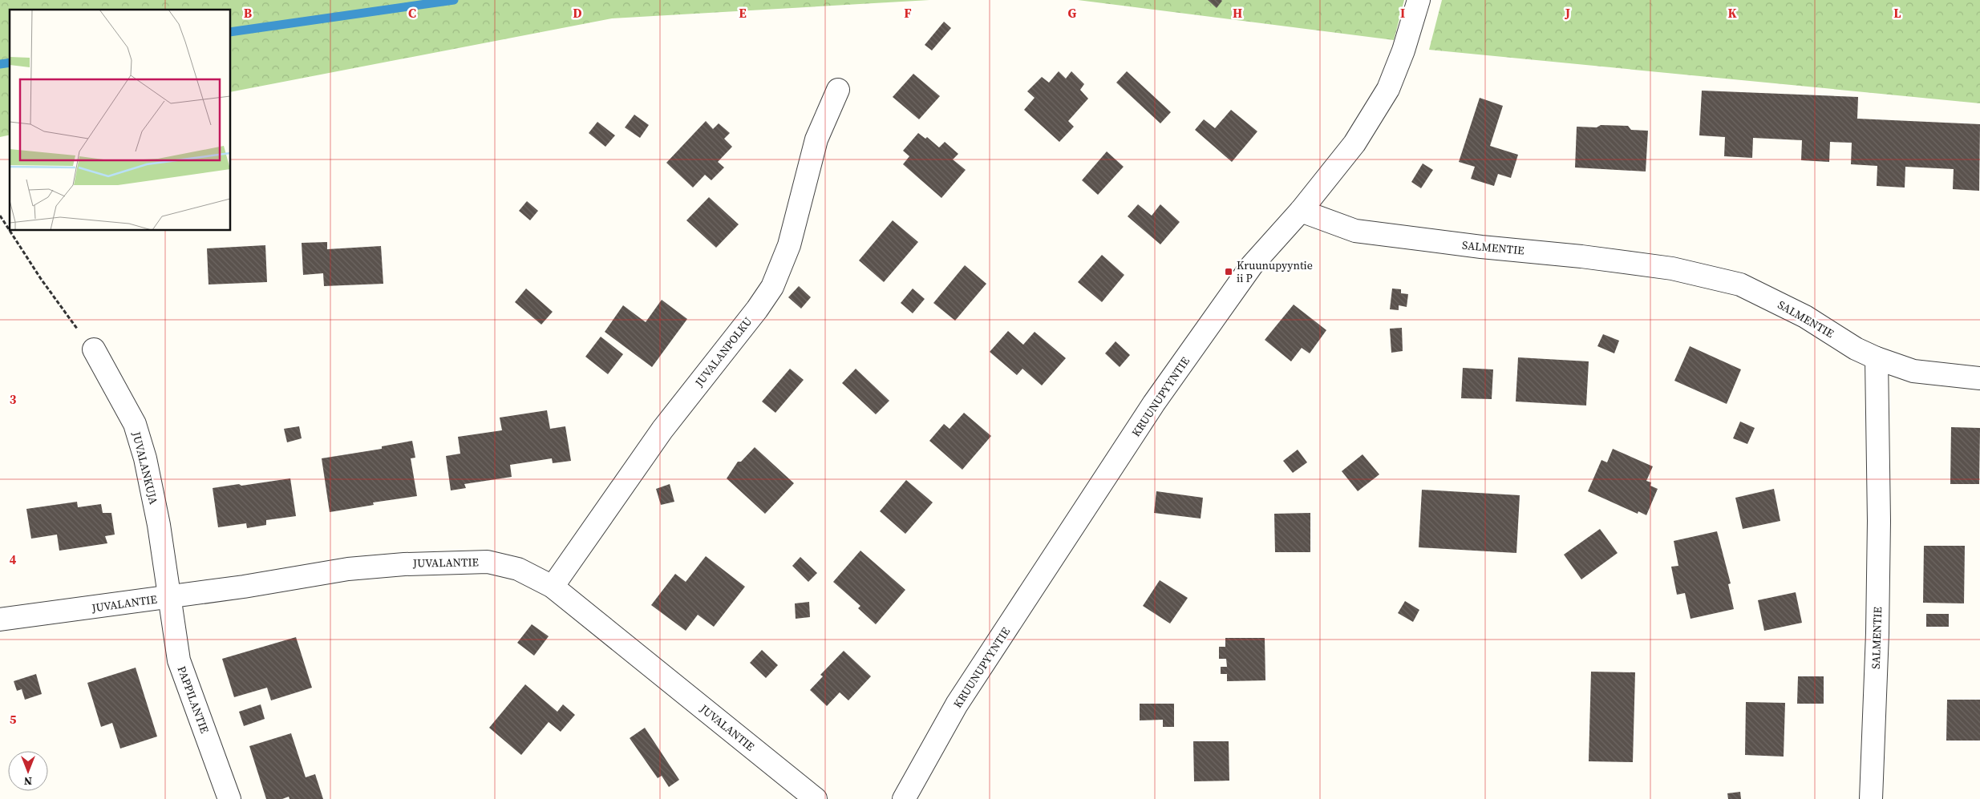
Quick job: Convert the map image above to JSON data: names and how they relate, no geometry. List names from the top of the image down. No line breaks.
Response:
{"streets":{"street":["SALMENTIE","JUVALANPOLKU","KRUUNUPYYNTIE","JUVALANKUJA","JUVALANTIE","PAPPILANTIE"]},"crossings":[["SALMENTIE","KRUUNUPYYNTIE"],["JUVALANPOLKU","JUVALANTIE"],["JUVALANKUJA","JUVALANTIE"],["JUVALANKUJA","PAPPILANTIE"],["JUVALANTIE","PAPPILANTIE"]],"places":{"transit":["Kruunupyyntie ii P"]},"north":"bottom","grid":{"columns":["B","C","D","E","F","G","H","I","J","K","L"],"rows":["3","4","5"]}}
